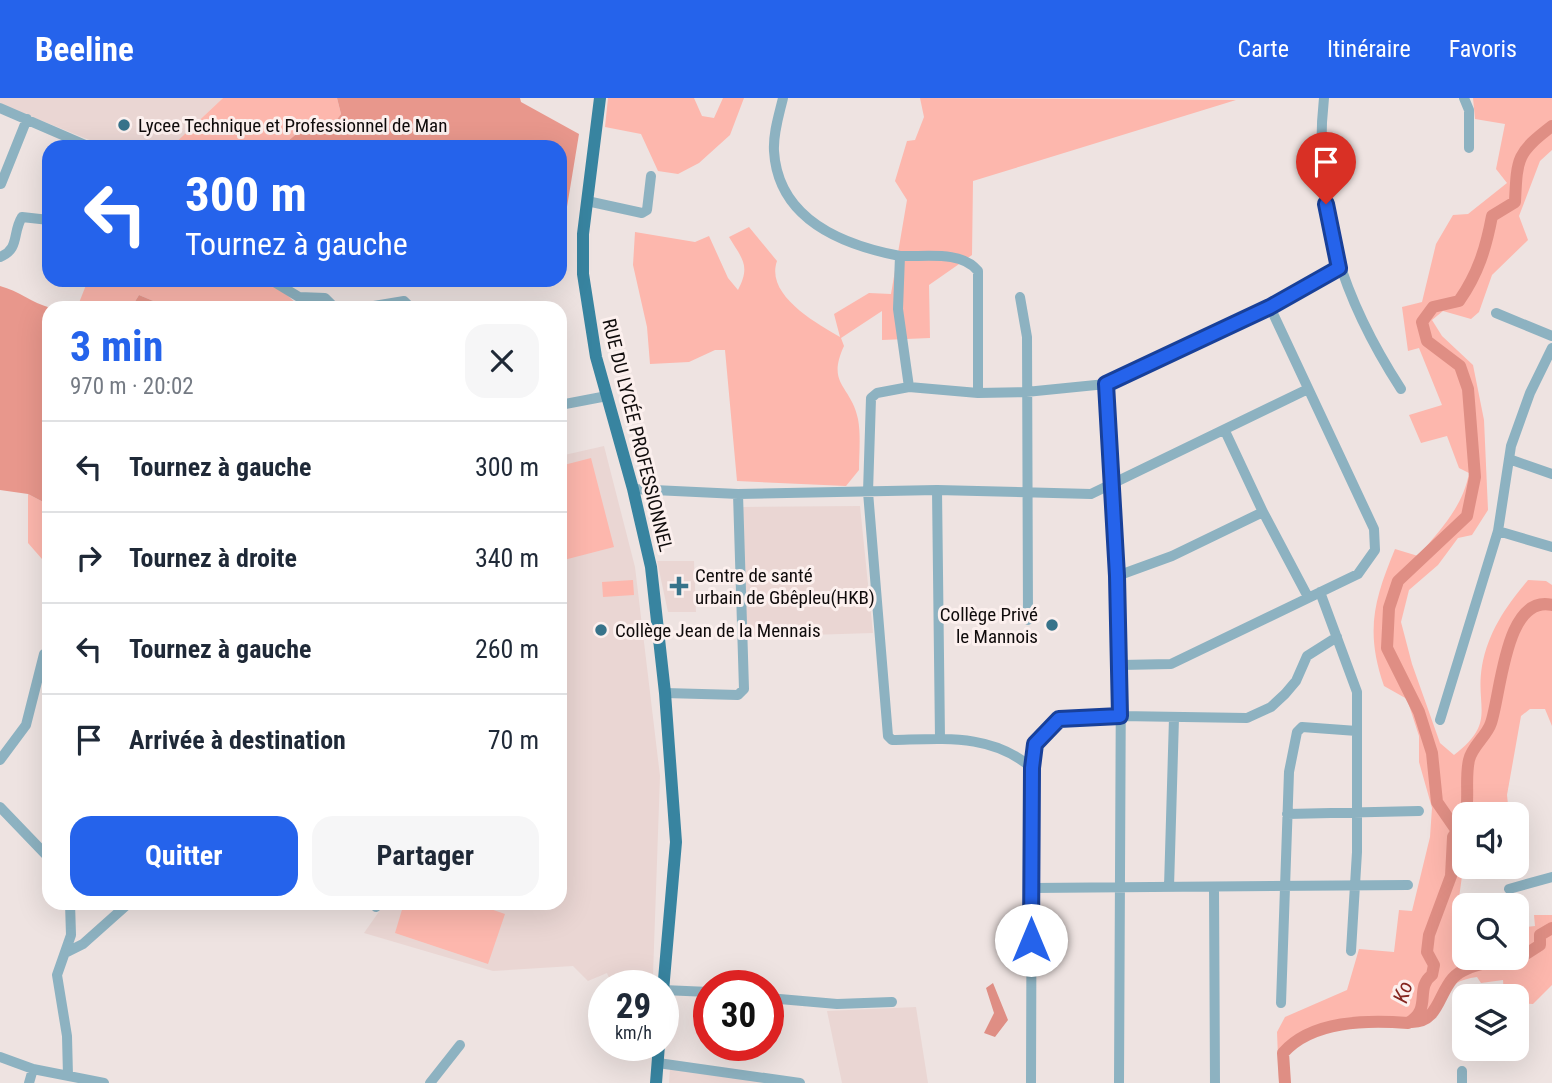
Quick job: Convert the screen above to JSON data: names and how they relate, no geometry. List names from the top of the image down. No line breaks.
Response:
{"streets":{"main road":["RUE DU LYCÉE PROFESSIONNEL"]},"water":["Ko"],"places":{"other":["Lycee Technique et Professionnel de Man","Collège Privé le Mannois","Collège Jean de la Mennais"],"health":["Centre de santé urbain de Gbêpleu(HKB)"]},"page":{"header":"Beeline","nav":["Carte","Itinéraire","Favoris"],"turn":["300 m","Tournez à gauche"],"heading":["3 min","970 m · 20:02"],"list":[{"name":"Tournez à gauche","value":"300 m"},{"name":"Tournez à droite","value":"340 m"},{"name":"Tournez à gauche","value":"260 m"},{"name":"Arrivée à destination","value":"70 m"}],"buttons":["Quitter","Partager"],"speed":"29 km/h","limit":"30"}}
